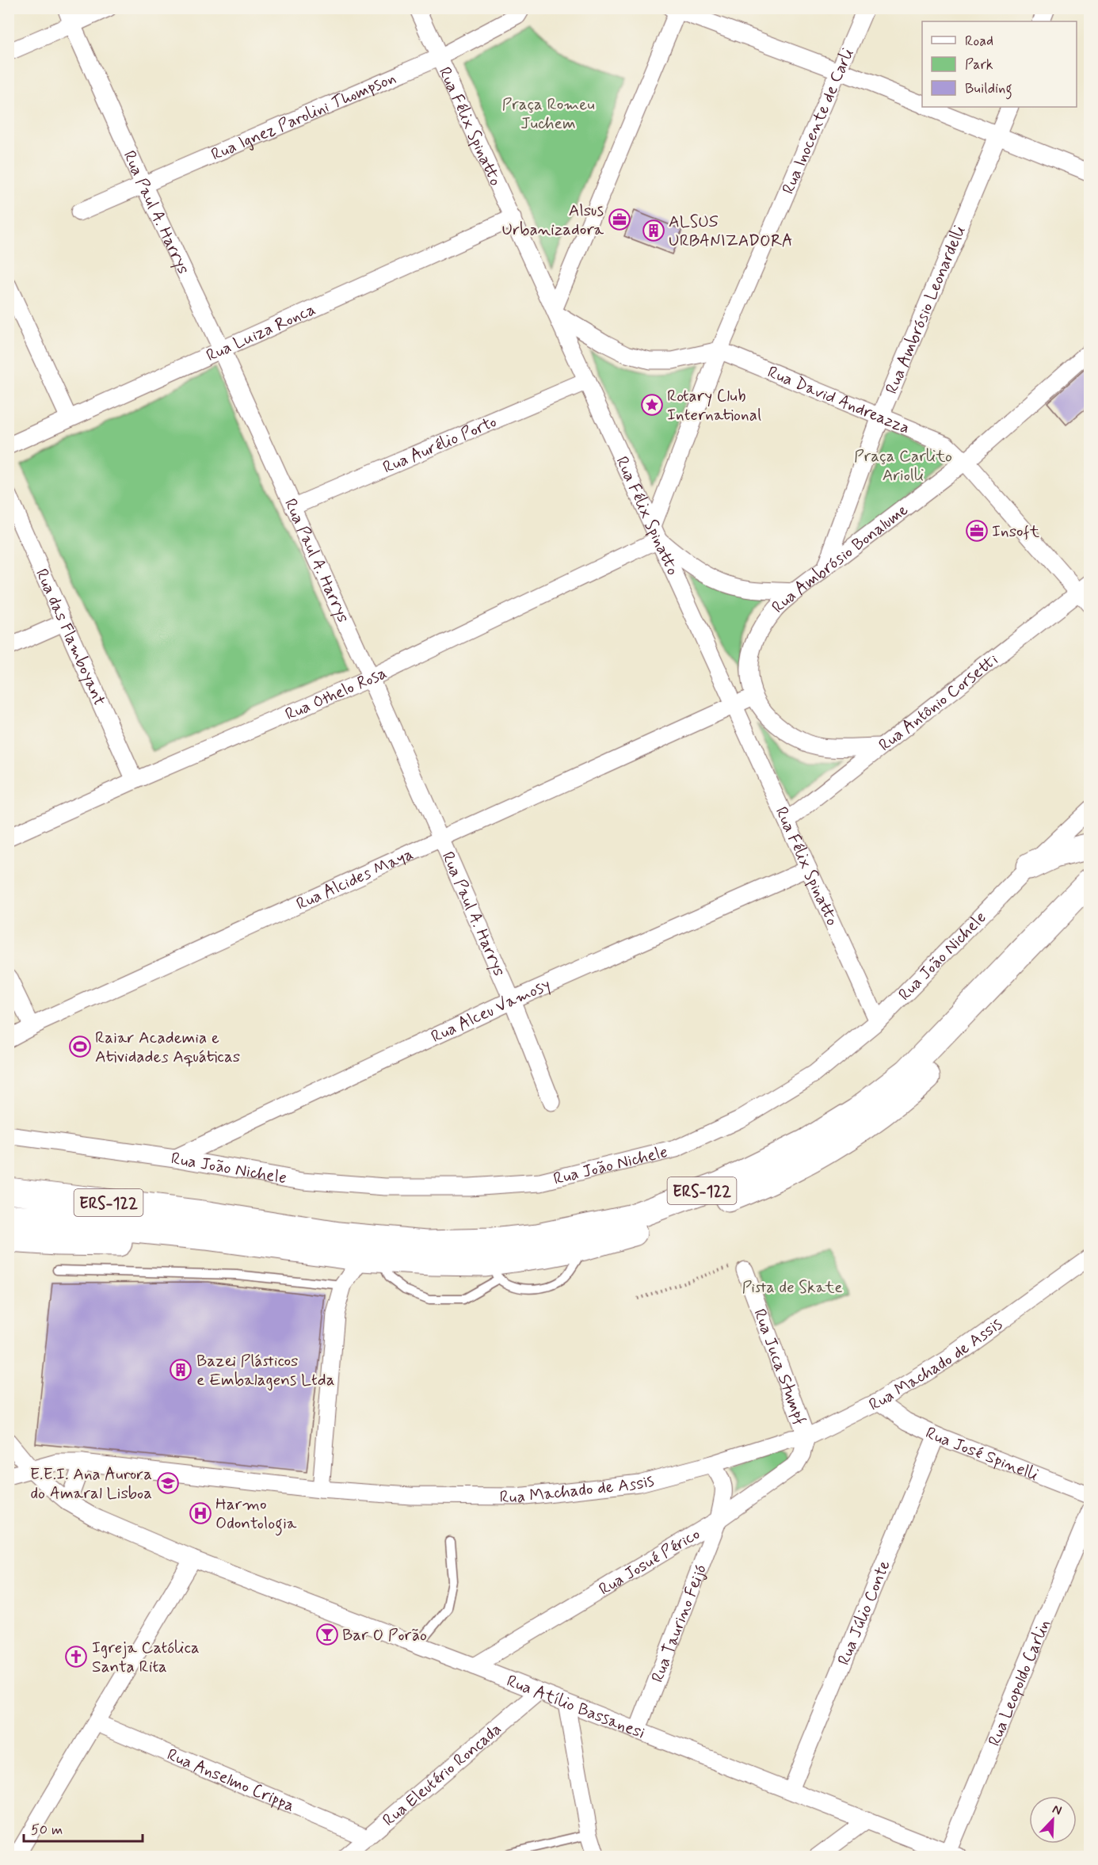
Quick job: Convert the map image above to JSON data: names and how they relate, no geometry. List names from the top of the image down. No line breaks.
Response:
{"streets":{"highway":["ERS-122"],"street":["Rua Ignez Parolini Thompson","Rua Inocente de Carli","Rua Félix Spinatto","Rua Paul A. Harrys","Rua Ambrósio Leonardelli","Rua Luiza Ronca","Rua David Andreazza","Rua Aurélio Porto","Rua Ambrósio Bonalume","Rua das Flamboyant","Rua Othelo Rosa","Rua Antônio Corsetti","Rua Alcides Maya","Rua João Nichele","Rua Alceu Vamosy","Rua Machado de Assis","Rua Juca Stumpf","Rua José Spinelli","Rua Josué Périco","Rua Júlio Conte","Rua Taurino Feijó","Rua Leopoldo Carlin","Rua Atílio Bassanesi","Rua Eleutério Roncada","Rua Anselmo Crippa"]},"crossings":[["Rua Ignez Parolini Thompson","Rua Félix Spinatto"],["Rua Ignez Parolini Thompson","Rua Paul A. Harrys"],["Rua Inocente de Carli","Rua Félix Spinatto"],["Rua Inocente de Carli","Rua David Andreazza"],["Rua Inocente de Carli","Rua Othelo Rosa"],["Rua Félix Spinatto","Rua Luiza Ronca"],["Rua Félix Spinatto","Rua Aurélio Porto"],["Rua Félix Spinatto","Rua Othelo Rosa"],["Rua Félix Spinatto","Rua Antônio Corsetti"],["Rua Félix Spinatto","Rua Alcides Maya"],["Rua Félix Spinatto","Rua João Nichele"],["Rua Félix Spinatto","Rua Alceu Vamosy"],["Rua Paul A. Harrys","Rua Luiza Ronca"],["Rua Paul A. Harrys","Rua Aurélio Porto"],["Rua Paul A. Harrys","Rua Othelo Rosa"],["Rua Paul A. Harrys","Rua Alcides Maya"],["Rua Paul A. Harrys","Rua Alceu Vamosy"],["Rua Ambrósio Leonardelli","Rua David Andreazza"],["Rua Ambrósio Leonardelli","Rua Ambrósio Bonalume"],["Rua David Andreazza","Rua Ambrósio Bonalume"],["Rua David Andreazza","Rua Antônio Corsetti"],["Rua Ambrósio Bonalume","Rua Antônio Corsetti"],["Rua Ambrósio Bonalume","Rua Alcides Maya"],["Rua das Flamboyant","Rua Othelo Rosa"],["Rua João Nichele","Rua Alceu Vamosy"],["Rua Machado de Assis","Rua Juca Stumpf"],["Rua Machado de Assis","Rua José Spinelli"],["Rua Machado de Assis","Rua Josué Périco"],["Rua Machado de Assis","Rua Taurino Feijó"],["Rua Machado de Assis","Rua Atílio Bassanesi"],["Rua Juca Stumpf","Rua Josué Périco"],["Rua José Spinelli","Rua Júlio Conte"],["Rua Josué Périco","Rua Taurino Feijó"],["Rua Josué Périco","Rua Atílio Bassanesi"],["Rua Júlio Conte","Rua Atílio Bassanesi"],["Rua Taurino Feijó","Rua Atílio Bassanesi"],["Rua Leopoldo Carlin","Rua Atílio Bassanesi"],["Rua Atílio Bassanesi","Rua Eleutério Roncada"],["Rua Eleutério Roncada","Rua Anselmo Crippa"]],"parks":["Praça Romeu Juchem","Praça Carlito Ariolli","Pista de Skate"],"places":{"office":["Alsus Urbanizadora","Insoft"],"building":["ALSUS URBANIZADORA","Bazei Plásticos e Embalagens Ltda"],"place":["Rotary Club International"],"sports":["Raiar Academia e Atividades Aquáticas"],"school or university":["E.E.I. Ana Aurora do Amaral Lisboa"],"hospital":["Harmo Odontologia"],"bar":["Bar O Porão"],"church":["Igreja Católica Santa Rita"]},"legend":["Road","Park","Building"],"scale_bar":"50 m","north":"top right"}
